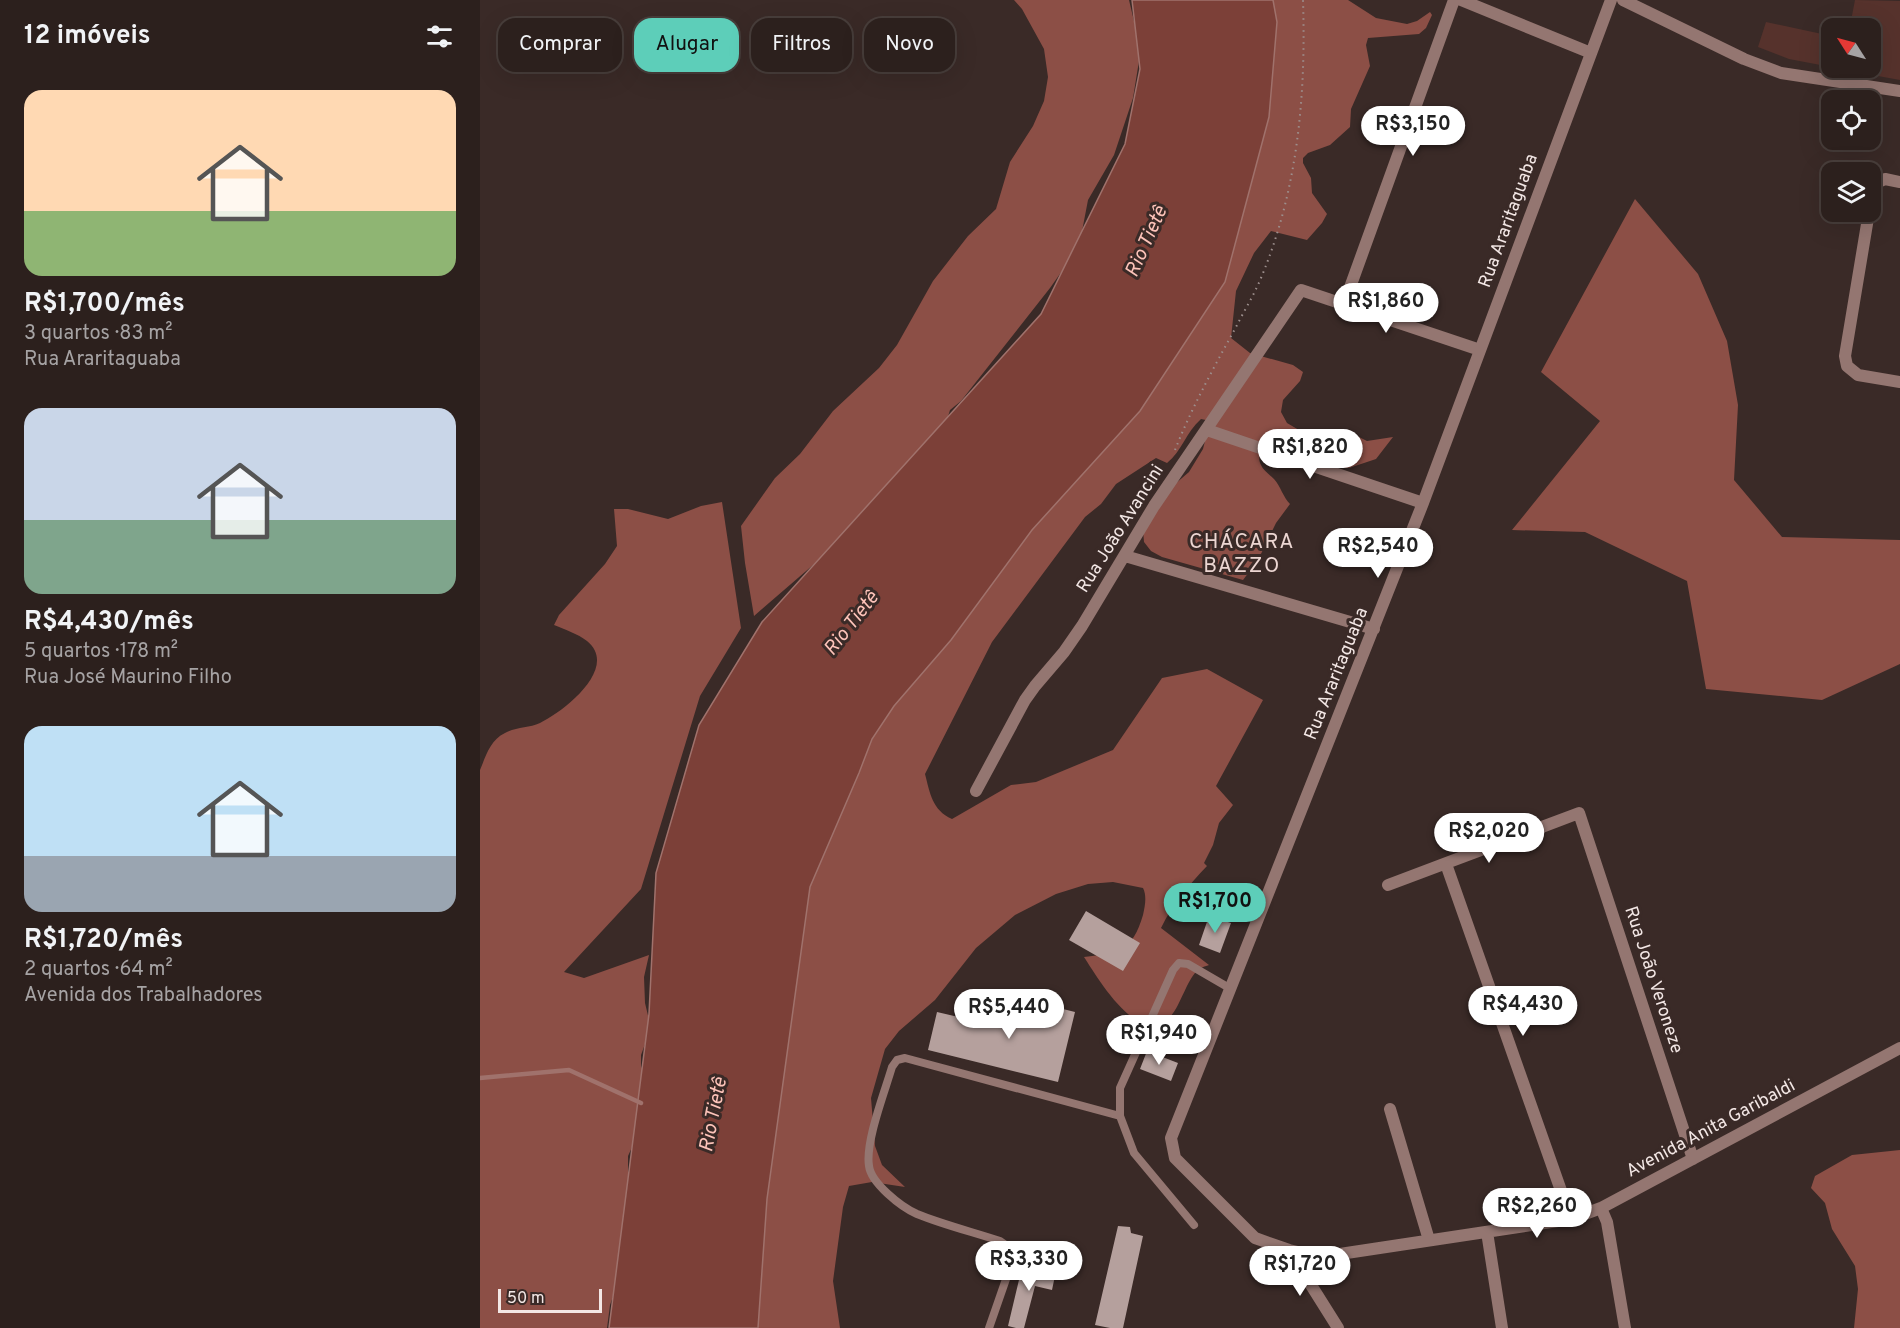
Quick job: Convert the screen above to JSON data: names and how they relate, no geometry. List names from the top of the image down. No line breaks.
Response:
{"streets":{"street":["Rua Araritaguaba","Rua João Avancini","Rua João Veroneze","Avenida Anita Garibaldi"]},"crossings":[["Rua Araritaguaba","Avenida Anita Garibaldi"],["Rua João Veroneze","Avenida Anita Garibaldi"]],"districts":["CHÁCARA BAZZO"],"water":["Rio Tietê"],"scale_bar":"50 m","north":"top left","page":{"heading":"12 imóveis","chip":["Comprar","Alugar","Filtros","Novo"],"list":[{"name":"R$1,700/mês","note":"3 quartos · 83 m² · Rua Araritaguaba"},{"name":"R$4,430/mês","note":"5 quartos · 178 m² · Rua José Maurino Filho"},{"name":"R$1,720/mês","note":"2 quartos · 64 m² · Avenida dos Trabalhadores"}],"price":["R$3,150","R$1,860","R$1,820","R$2,540","R$2,020","R$1,700","R$4,430","R$5,440","R$1,940","R$2,260","R$3,330","R$1,720"],"scale":"50 m"}}
